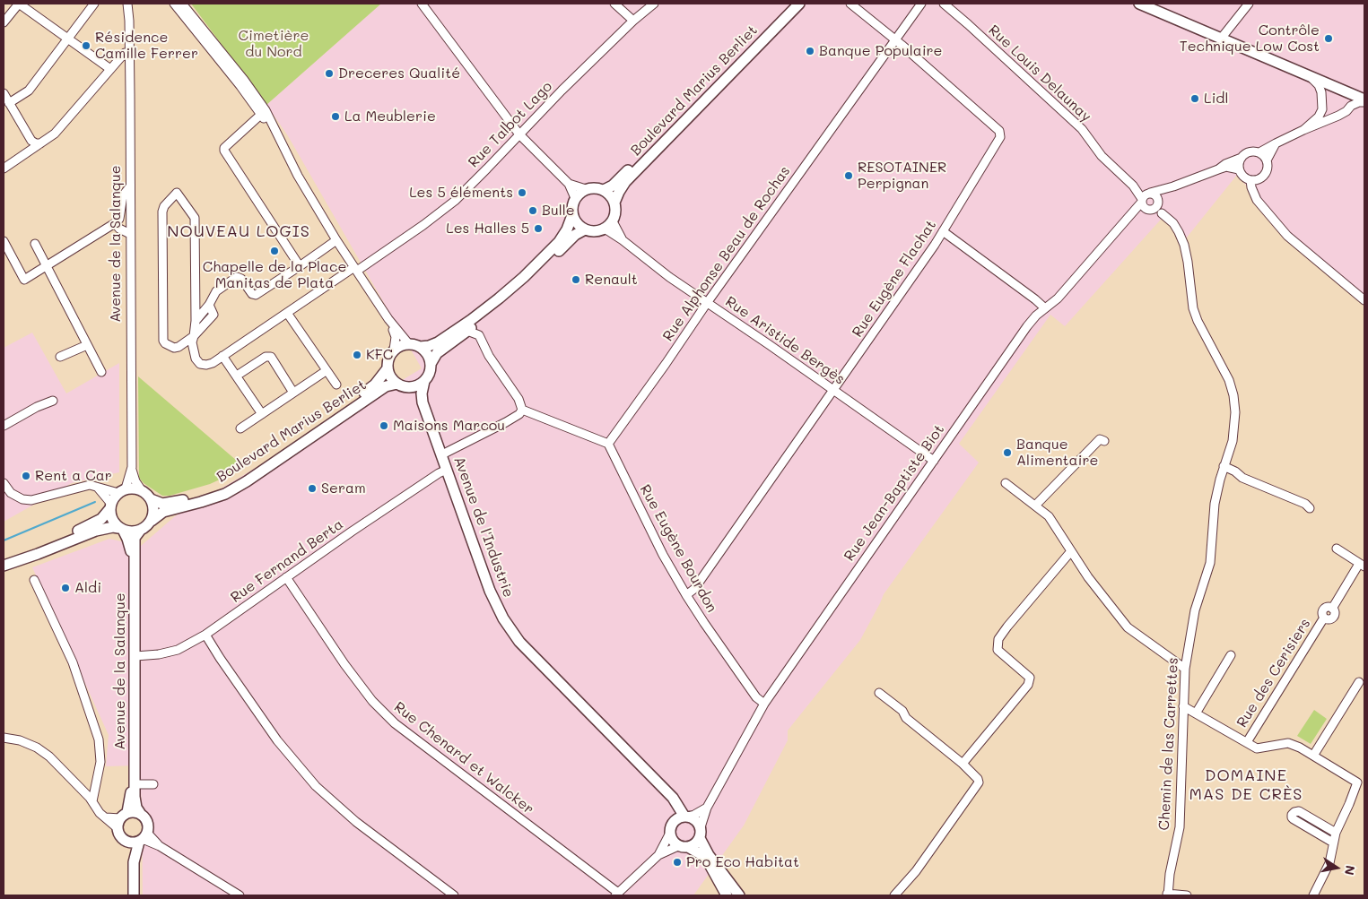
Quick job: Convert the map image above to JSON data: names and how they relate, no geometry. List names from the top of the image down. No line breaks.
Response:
{"streets":{"main road":["Boulevard Marius Berliet","Avenue de la Salanque","Avenue de l'Industrie"],"street":["Rue Louis Delaunay","Rue Talbot Lago","Rue Alphonse Beau de Rochas","Rue Eugène Flachat","Rue Aristide Bergès","Rue Jean-Baptiste Biot","Rue Eugène Bourdon","Rue Fernand Berta","Rue des Cerisiers","Chemin de las Carrettes","Rue Chenard et Walcker"]},"crossings":[["Rue Louis Delaunay","Rue Jean-Baptiste Biot"],["Rue Louis Delaunay","Chemin de las Carrettes"],["Boulevard Marius Berliet","Avenue de la Salanque"],["Boulevard Marius Berliet","Rue Aristide Bergès"],["Boulevard Marius Berliet","Avenue de l'Industrie"],["Avenue de la Salanque","Rue Fernand Berta"],["Rue Alphonse Beau de Rochas","Rue Eugène Flachat"],["Rue Alphonse Beau de Rochas","Rue Aristide Bergès"],["Rue Alphonse Beau de Rochas","Rue Eugène Bourdon"],["Rue Eugène Flachat","Rue Aristide Bergès"],["Rue Eugène Flachat","Rue Eugène Bourdon"],["Rue Aristide Bergès","Rue Jean-Baptiste Biot"],["Rue Jean-Baptiste Biot","Avenue de l'Industrie"],["Rue Jean-Baptiste Biot","Rue Eugène Bourdon"],["Rue Jean-Baptiste Biot","Chemin de las Carrettes"],["Avenue de l'Industrie","Rue Fernand Berta"],["Rue Fernand Berta","Rue Chenard et Walcker"]],"districts":["NOUVEAU LOGIS","DOMAINE MAS DE CRÈS"],"parks":["Cimetière du Nord"],"places":["Contrôle Technique Low Cost","Résidence Camille Ferrer","Banque Populaire","Dreceres Qualité","Lidl","La Meublerie","RESOTAINER Perpignan","Les 5 éléments","Bulle","Les Halles 5","Chapelle de la Place Manitas de Plata","Renault","KFC","Maisons Marcou","Banque Alimentaire","Rent a Car","Seram","Aldi","Pro Eco Habitat"],"north":"right"}
